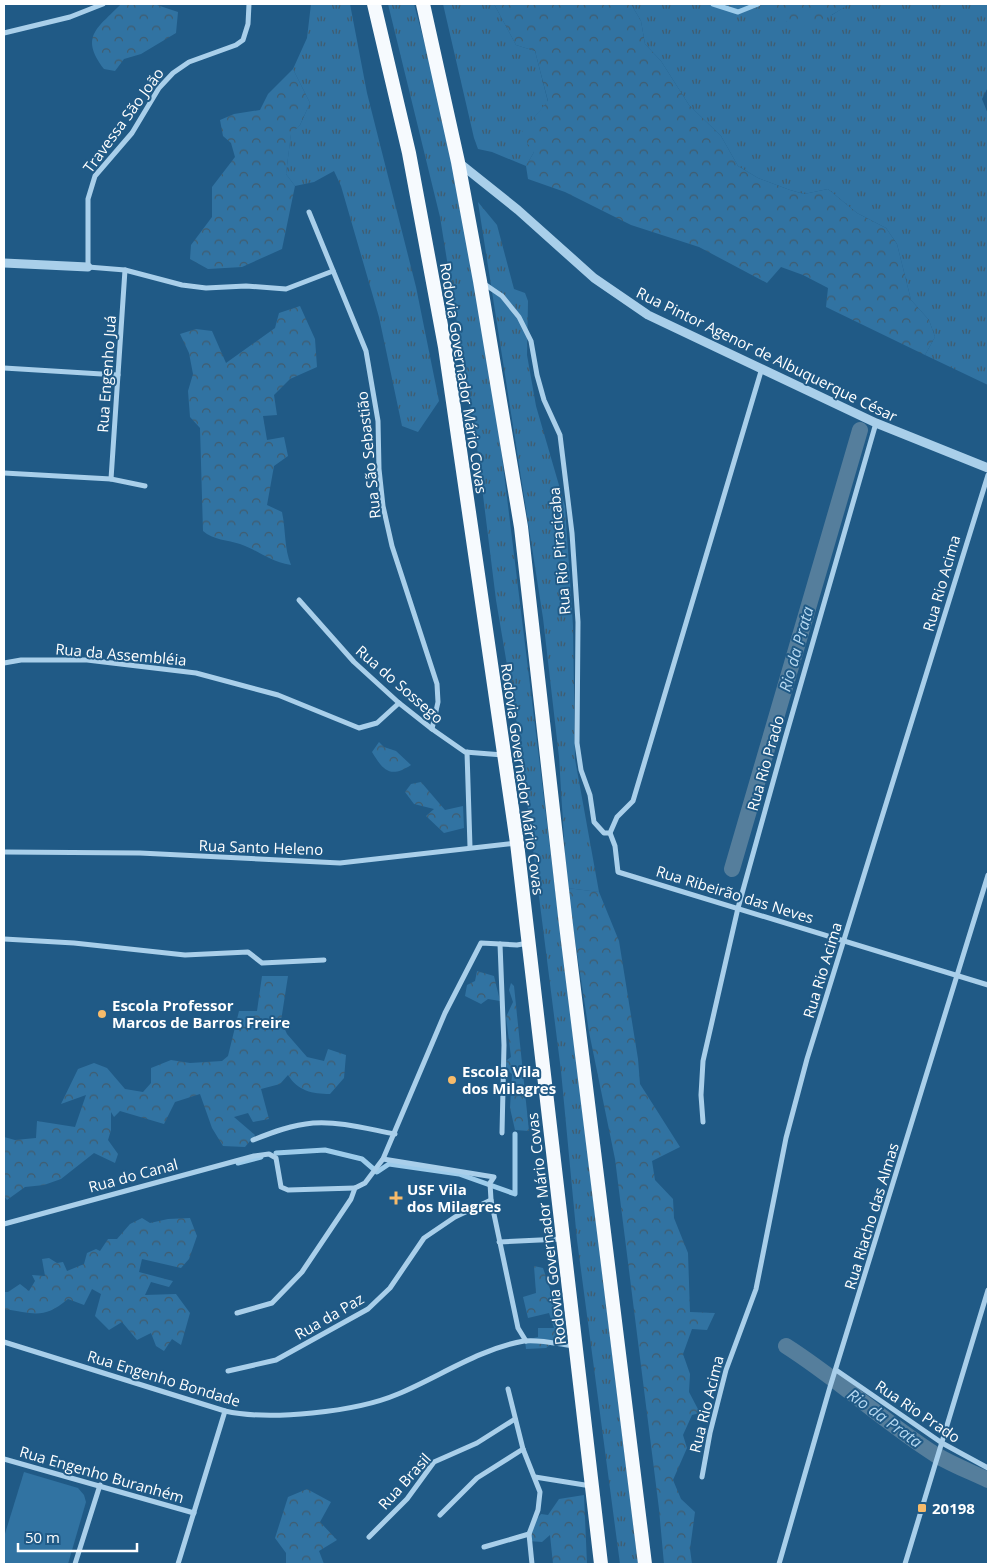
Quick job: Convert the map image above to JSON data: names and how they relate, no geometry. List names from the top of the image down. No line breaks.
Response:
{"streets":{"highway":["Rodovia Governador Mário Covas"],"street":["Travessa São João","Rua Pintor Agenor de Albuquerque César","Rua Engenho Juá","Rua São Sebastião","Rua Rio Piracicaba","Rua Rio Acima","Rua da Assembléia","Rua do Sossego","Rua Rio Prado","Rua Santo Heleno","Rua Ribeirão das Neves","Rua do Canal","Rua Riacho das Almas","Rua da Paz","Rua Engenho Bondade","Rua Engenho Buranhém","Rua Brasil"]},"crossings":[["Rua Pintor Agenor de Albuquerque César","Rodovia Governador Mário Covas"],["Rua Pintor Agenor de Albuquerque César","Rua Rio Prado"],["Rodovia Governador Mário Covas","Rua Rio Piracicaba"],["Rodovia Governador Mário Covas","Rua do Sossego"],["Rodovia Governador Mário Covas","Rua Santo Heleno"],["Rodovia Governador Mário Covas","Rua Engenho Bondade"],["Rua São Sebastião","Rua do Sossego"],["Rua Rio Piracicaba","Rua Ribeirão das Neves"],["Rua Rio Acima","Rua Ribeirão das Neves"],["Rua da Assembléia","Rua do Sossego"],["Rua Rio Prado","Rua Ribeirão das Neves"],["Rua Rio Prado","Rua Riacho das Almas"],["Rua Ribeirão das Neves","Rua Riacho das Almas"]],"water":["Rio da Prata"],"places":{"other":["Escola Professor Marcos de Barros Freire","Escola Vila dos Milagres"],"health":["USF Vila dos Milagres"],"transit":["20198"]},"scale_bar":"50 m"}
